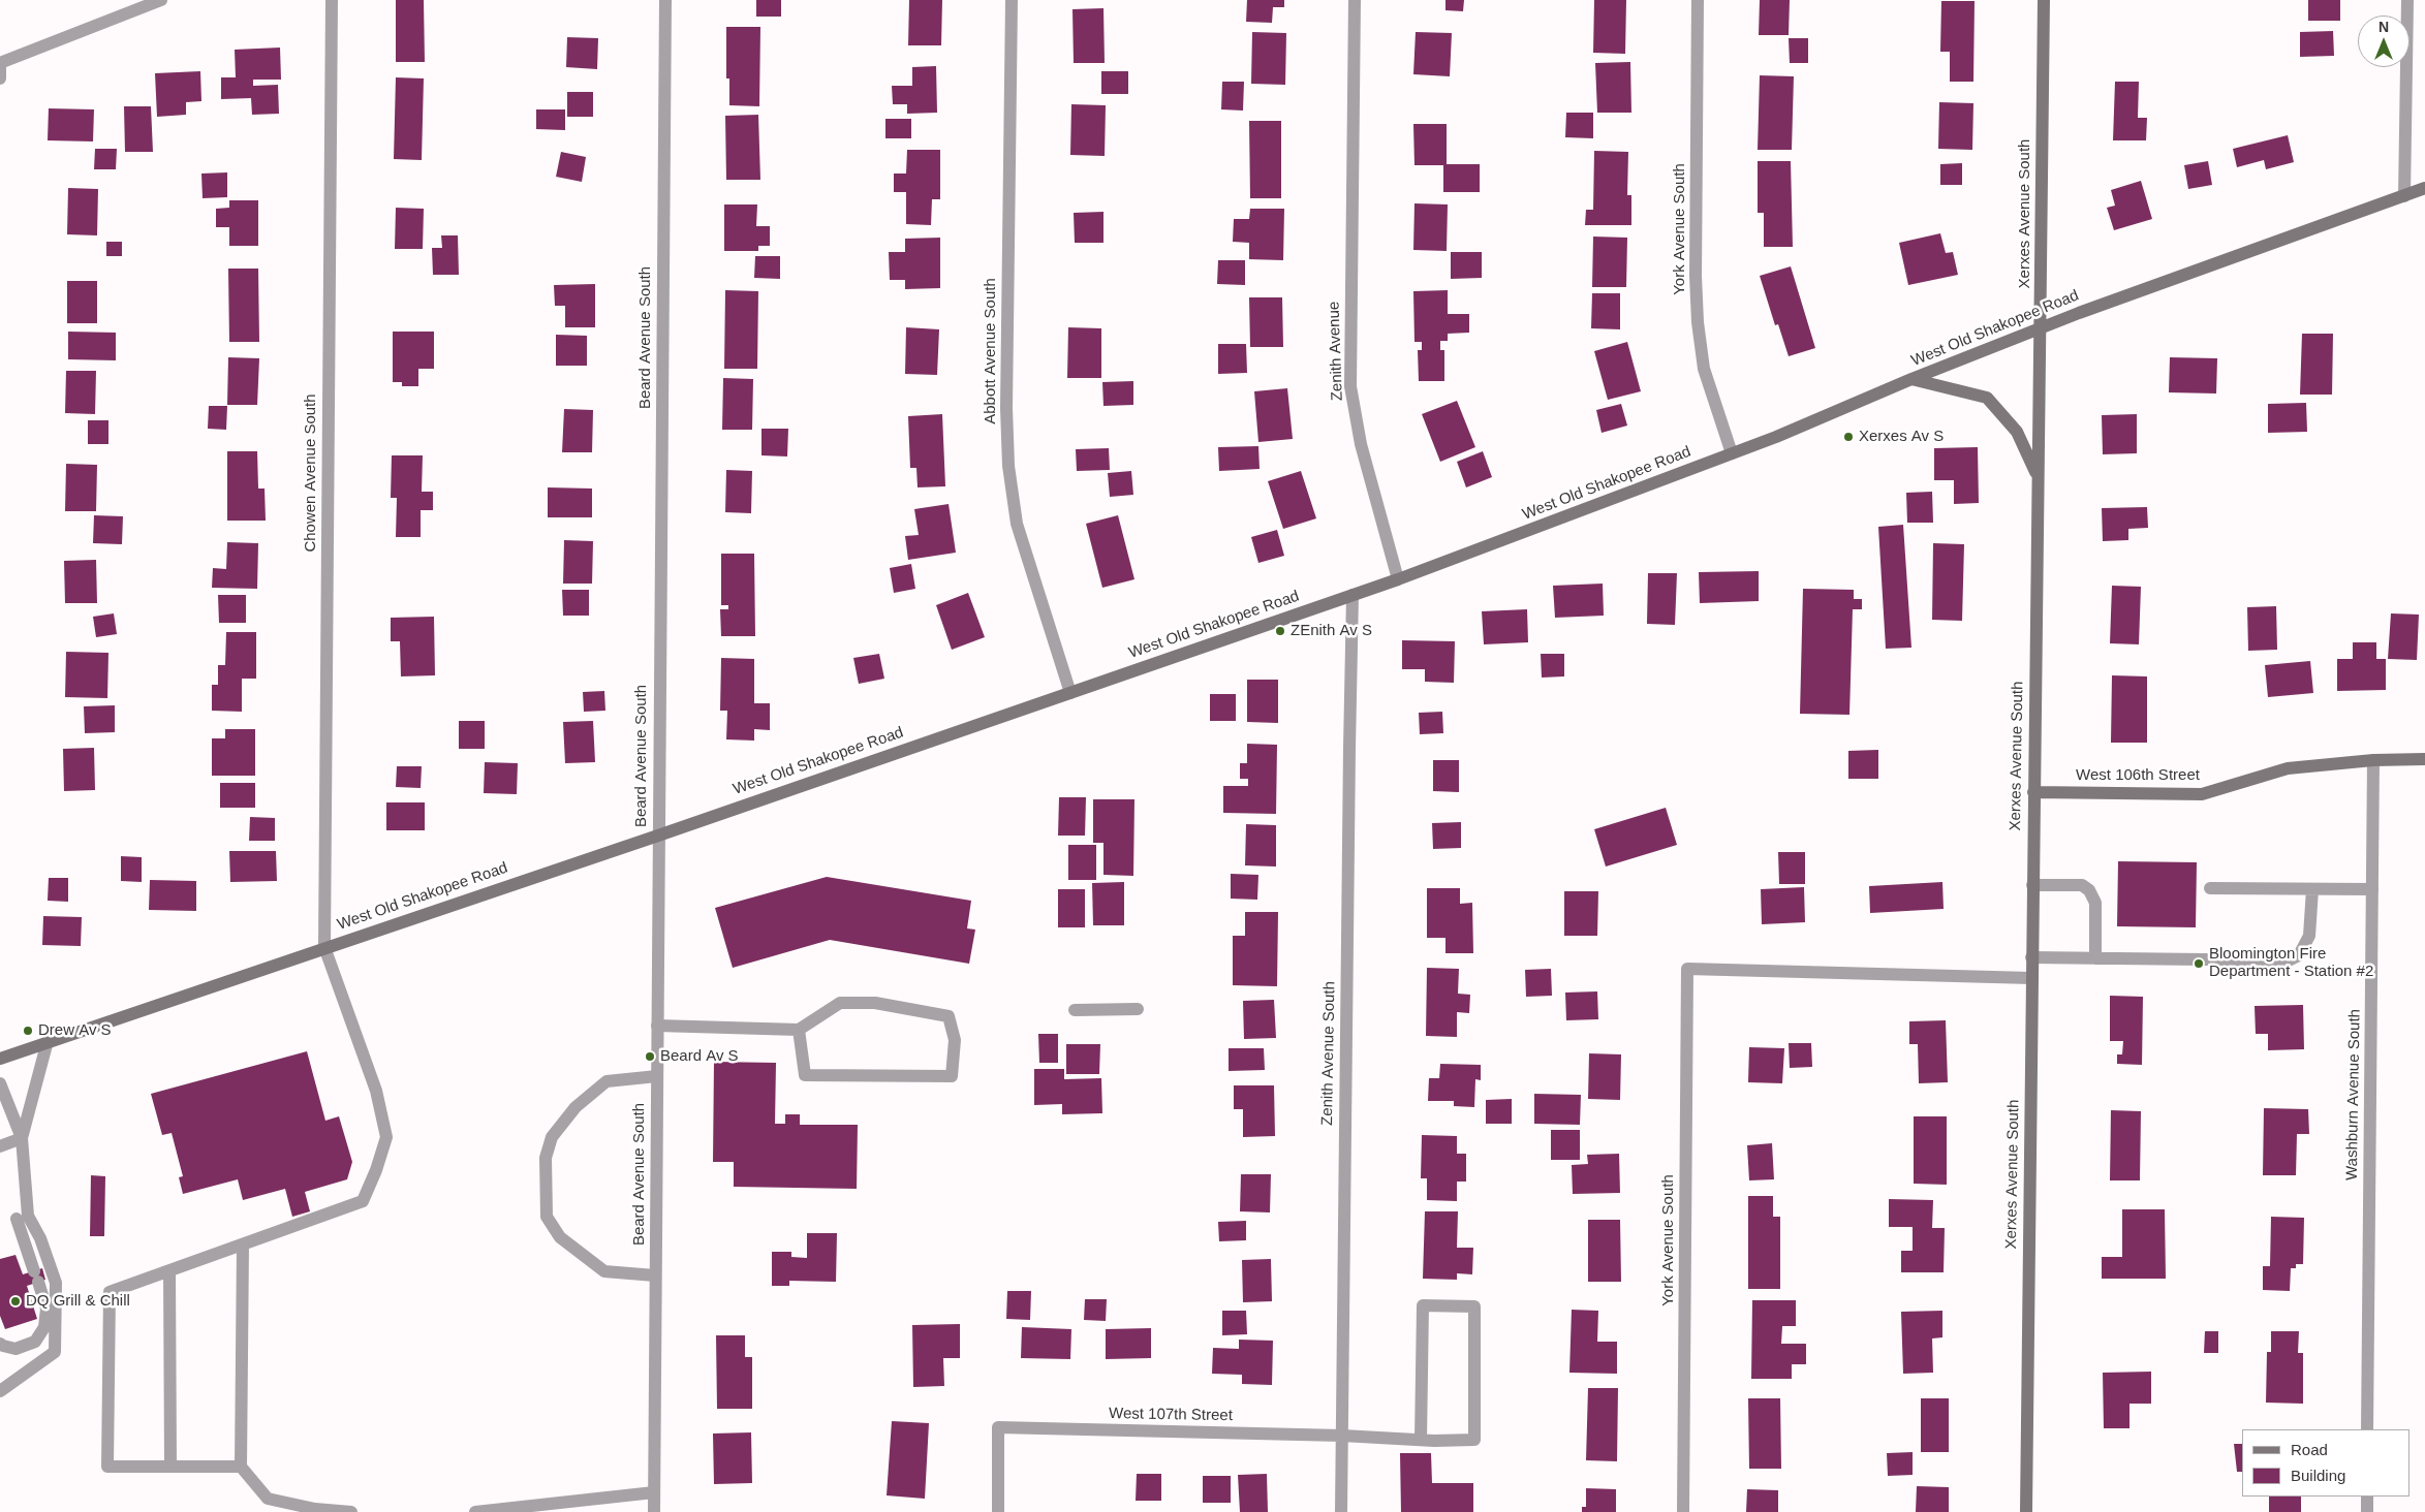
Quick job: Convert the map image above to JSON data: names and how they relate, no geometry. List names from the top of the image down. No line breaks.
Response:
{"streets":{"main road":["Xerxes Avenue South","West Old Shakopee Road","West 106th Street"],"street":["York Avenue South","Beard Avenue South","Abbott Avenue South","Zenith Avenue","Chowen Avenue South","Zenith Avenue South","Washburn Avenue South","West 107th Street"]},"crossings":[["Xerxes Avenue South","York Avenue South"],["Xerxes Avenue South","West Old Shakopee Road"],["Xerxes Avenue South","West 106th Street"],["York Avenue South","West Old Shakopee Road"],["West Old Shakopee Road","Beard Avenue South"],["West Old Shakopee Road","Abbott Avenue South"],["West Old Shakopee Road","Zenith Avenue"],["West Old Shakopee Road","Chowen Avenue South"],["West Old Shakopee Road","Zenith Avenue South"],["West 106th Street","Washburn Avenue South"],["Zenith Avenue South","West 107th Street"]],"places":["Xerxes Av S","ZEnith Av S","Bloomington Fire Department - Station #2","Drew Av S","Beard Av S","DQ Grill & Chill"],"legend":["Road","Building"],"north":"top"}
